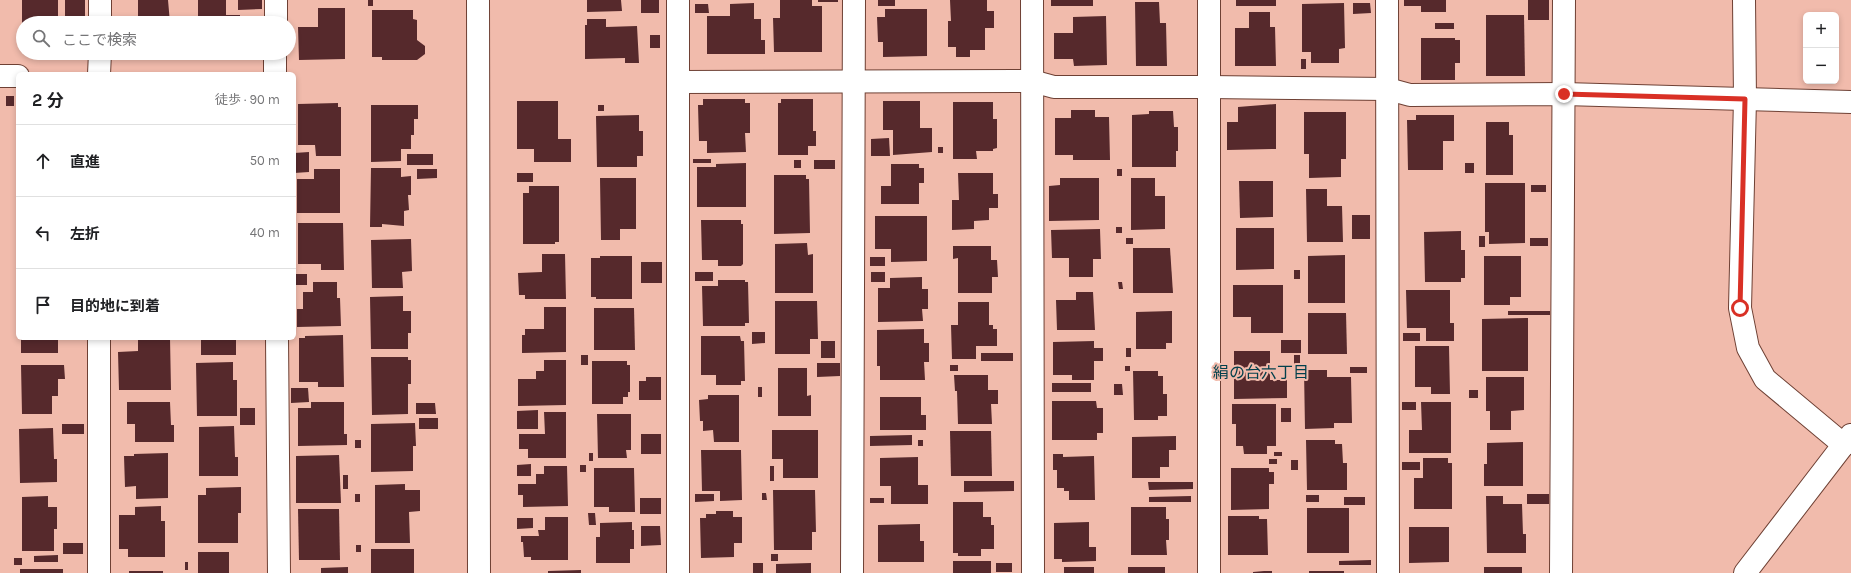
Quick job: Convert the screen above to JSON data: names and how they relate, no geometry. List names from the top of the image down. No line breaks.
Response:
{"districts":["絹の台六丁目"],"page":{"map_buttons":["+","−"],"search":"ここで検索","heading":["2 分","徒歩 · 90 m"],"list":[["直進","50 m"],["左折","40 m"],"目的地に到着"]}}
